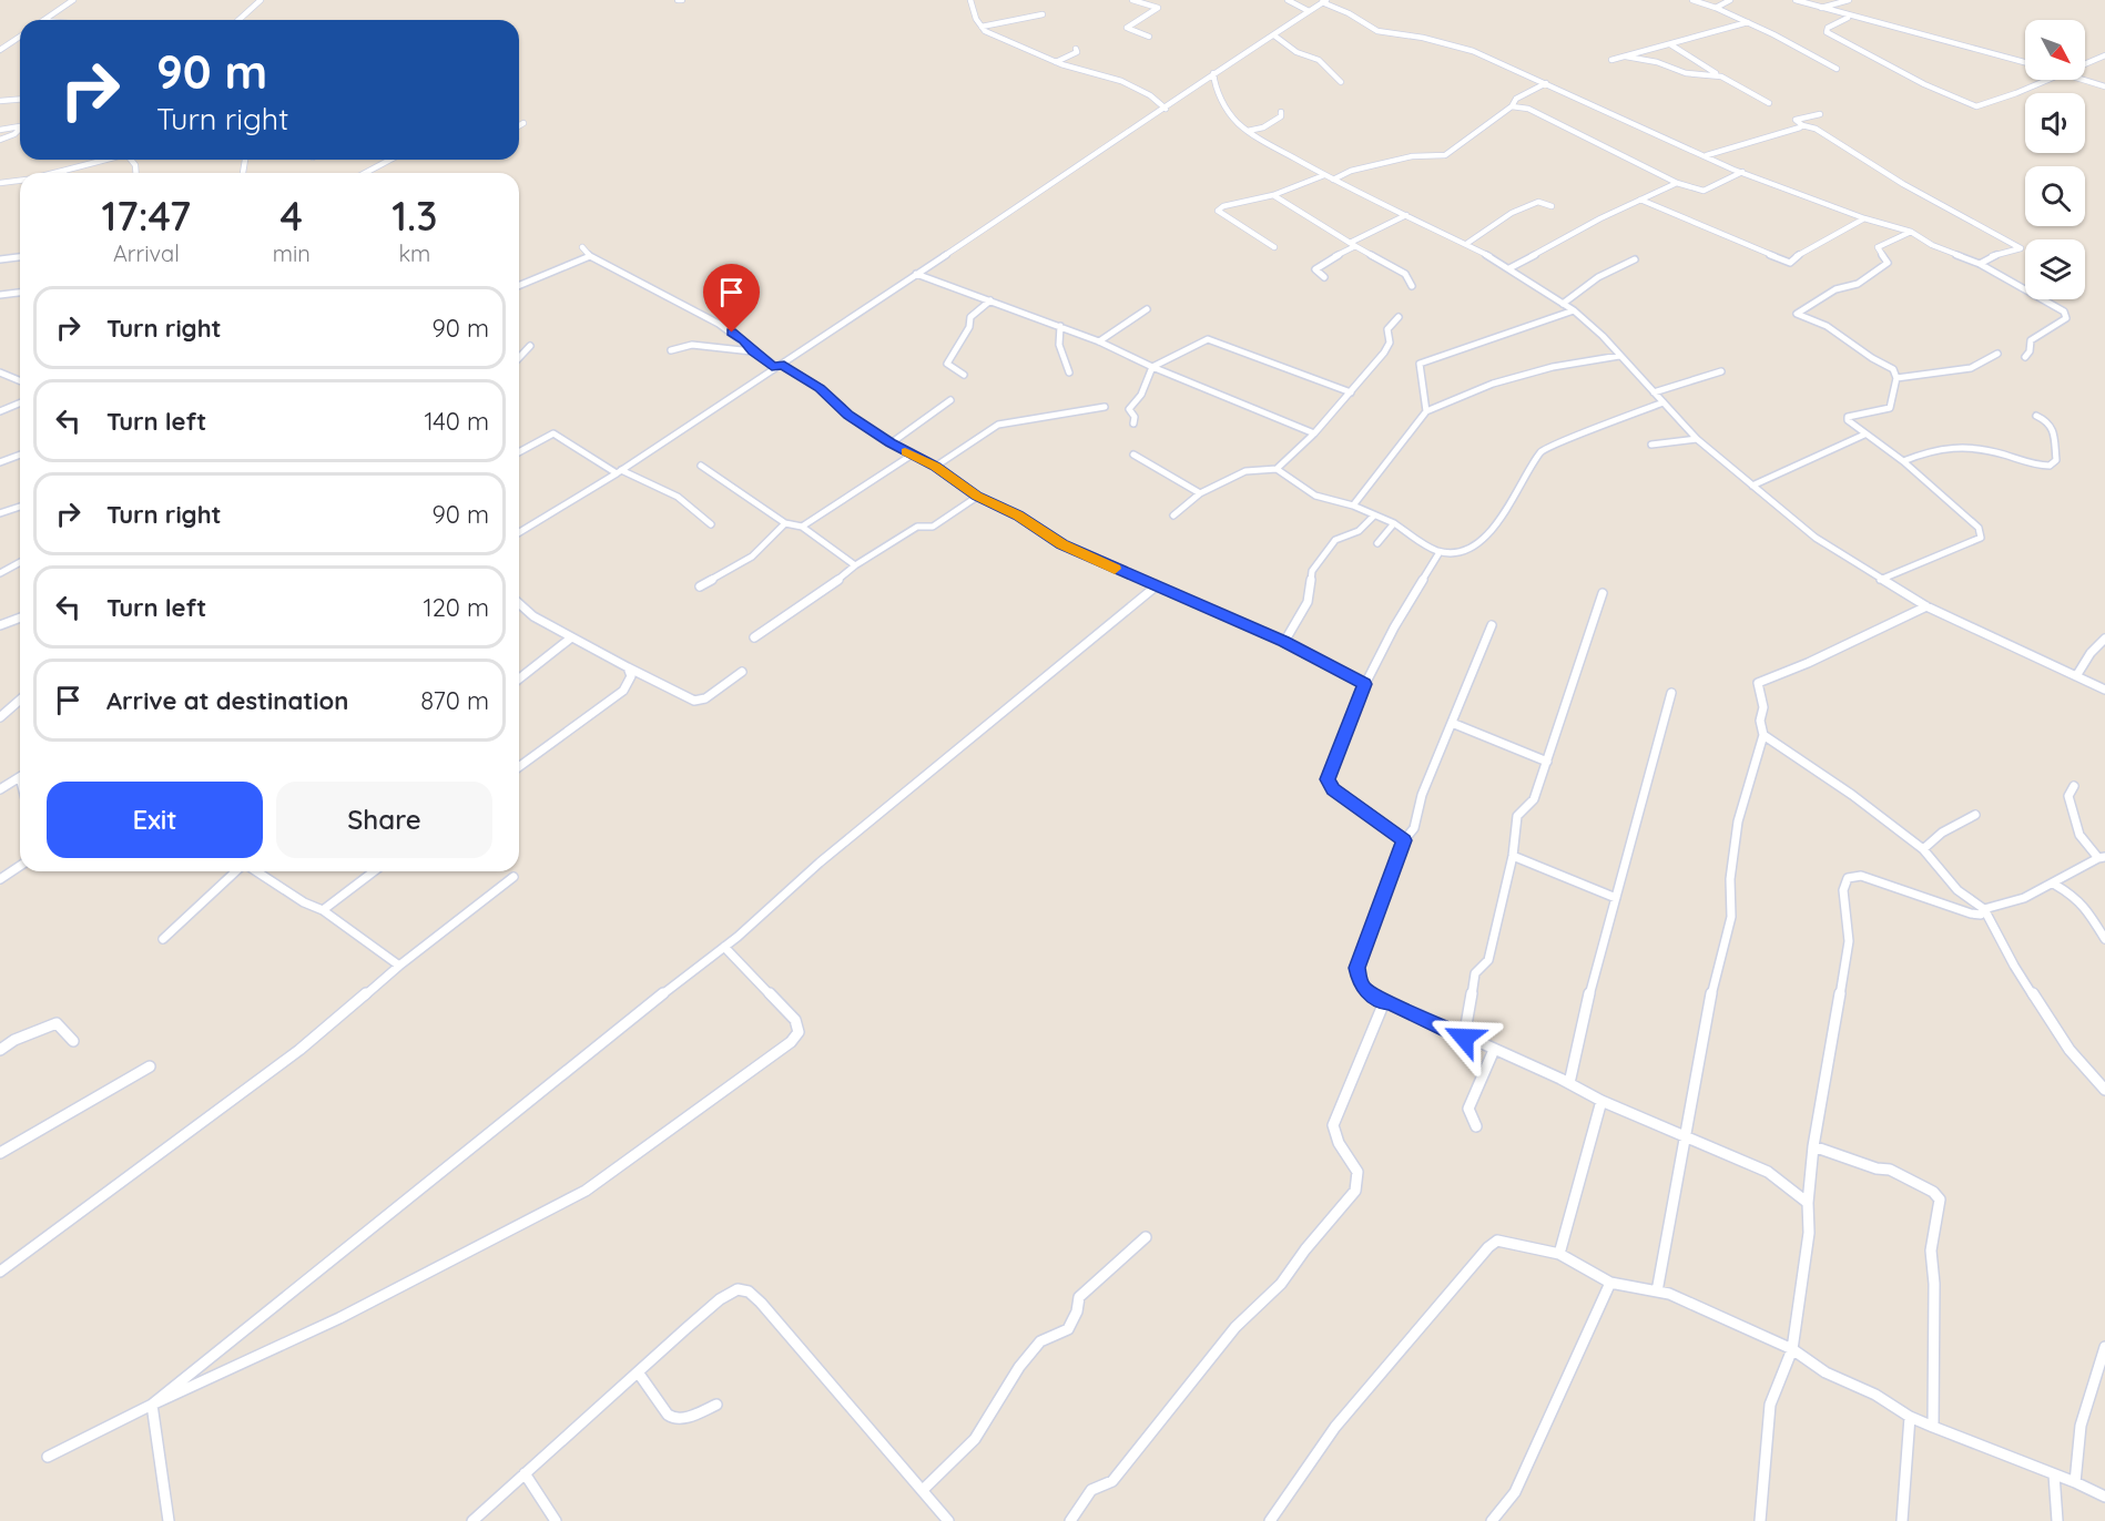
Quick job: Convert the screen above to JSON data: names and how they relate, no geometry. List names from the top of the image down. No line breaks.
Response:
{"north":"bottom right","page":{"turn":["90 m","Turn right"],"eta":["17:47","Arrival","4","min","1.3","km"],"list":[{"name":"Turn right","value":"90 m"},{"name":"Turn left","value":"140 m"},{"name":"Turn right","value":"90 m"},{"name":"Turn left","value":"120 m"},{"name":"Arrive at destination","value":"870 m"}],"buttons":["Exit","Share"]}}
